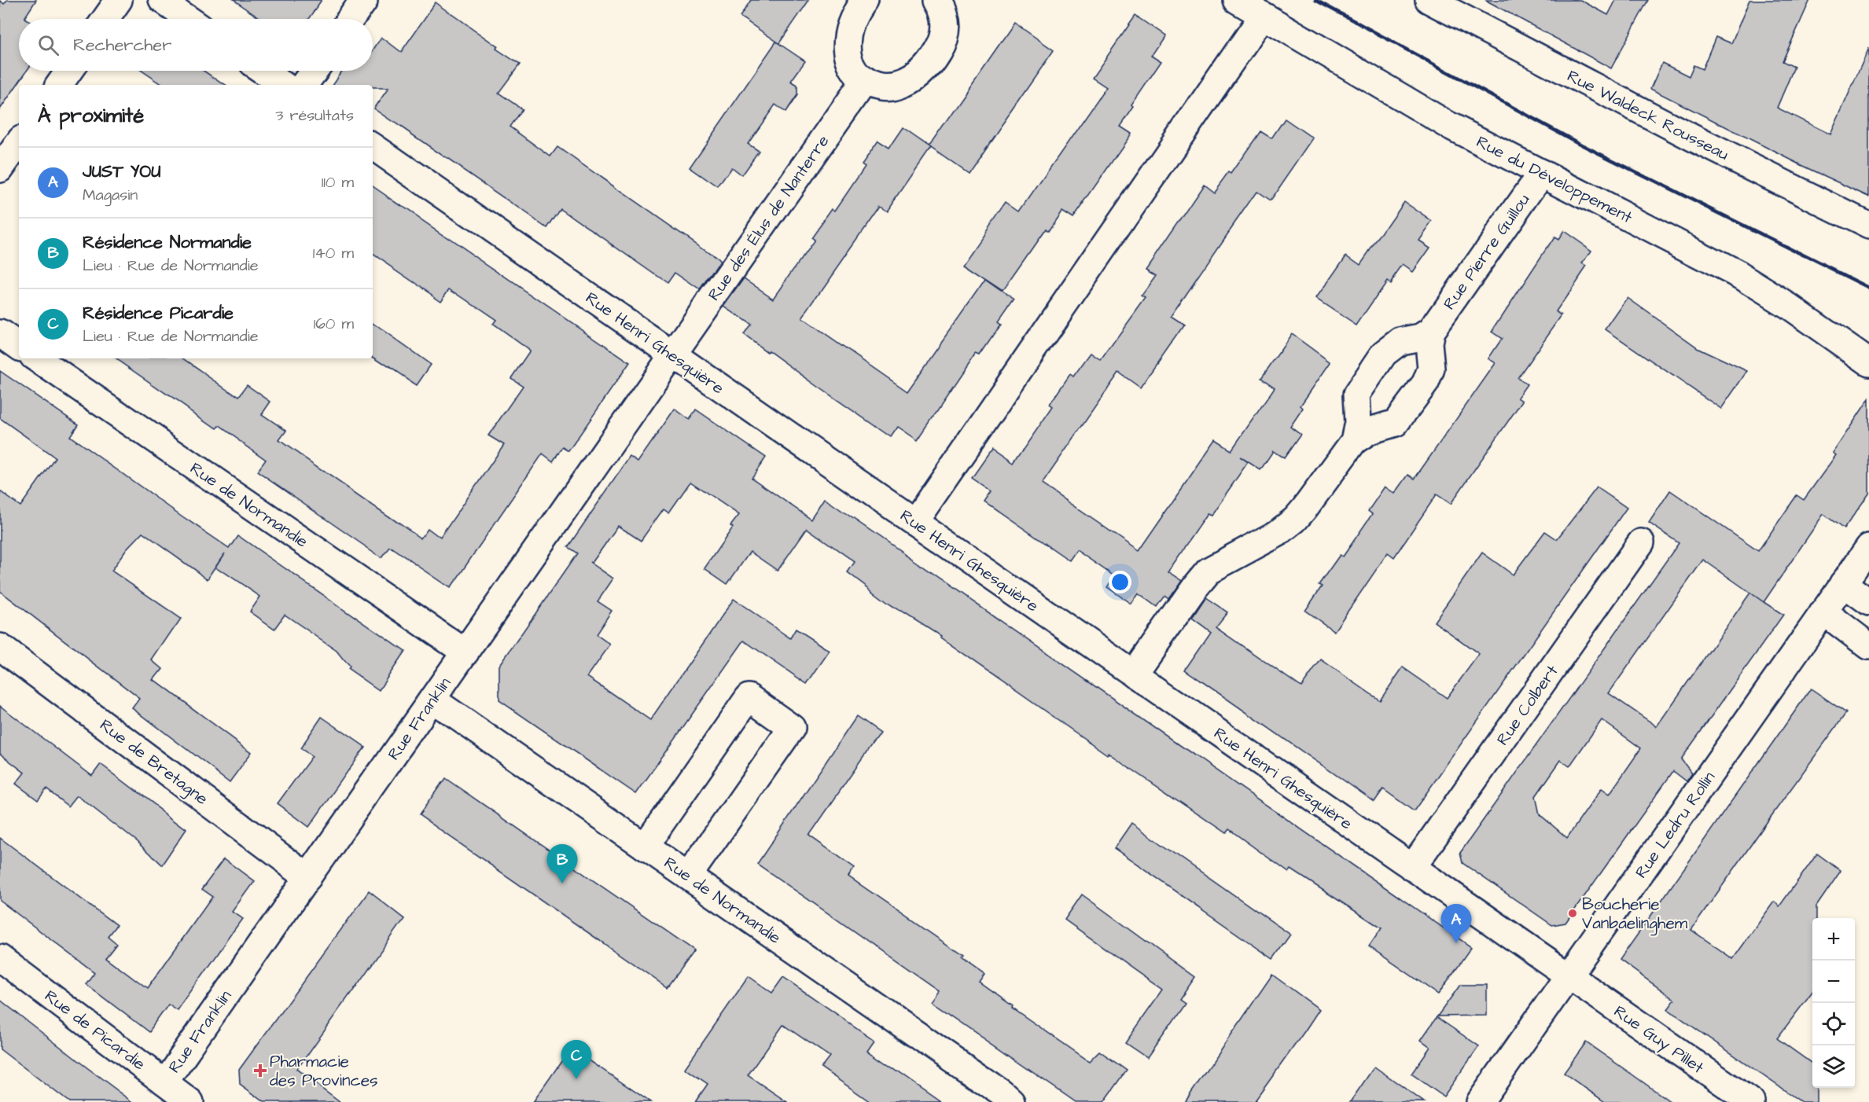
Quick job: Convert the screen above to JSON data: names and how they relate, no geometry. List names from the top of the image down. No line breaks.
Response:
{"streets":{"street":["Rue Waldeck Rousseau","Rue du Développement","Rue des Élus de Nanterre","Rue Pierre Guillou","Rue Henri Ghesquière","Rue de Normandie","Rue Colbert","Rue Franklin","Rue de Bretagne","Rue Ledru Rollin","Rue de Picardie","Rue Guy Pillet"]},"crossings":[["Rue du Développement","Rue Pierre Guillou"],["Rue des Élus de Nanterre","Rue Henri Ghesquière"],["Rue des Élus de Nanterre","Rue Franklin"],["Rue Henri Ghesquière","Rue Colbert"],["Rue Henri Ghesquière","Rue Franklin"],["Rue Henri Ghesquière","Rue Ledru Rollin"],["Rue Henri Ghesquière","Rue Guy Pillet"],["Rue de Normandie","Rue Franklin"],["Rue Franklin","Rue de Bretagne"],["Rue Franklin","Rue de Picardie"],["Rue Ledru Rollin","Rue Guy Pillet"]],"places":{"other":["Boucherie Vanbaelinghem"],"health":["Pharmacie des Provinces"]},"page":{"search":"Rechercher","heading":["À proximité","3 résultats"],"list":[{"mark":"A","name":"JUST YOU","note":"Magasin","value":"110 m"},{"mark":"B","name":"Résidence Normandie","note":"Lieu · Rue de Normandie","value":"140 m"},{"mark":"C","name":"Résidence Picardie","note":"Lieu · Rue de Normandie","value":"160 m"}],"pins":["B","A","C"],"map_buttons":["+","−"]}}
